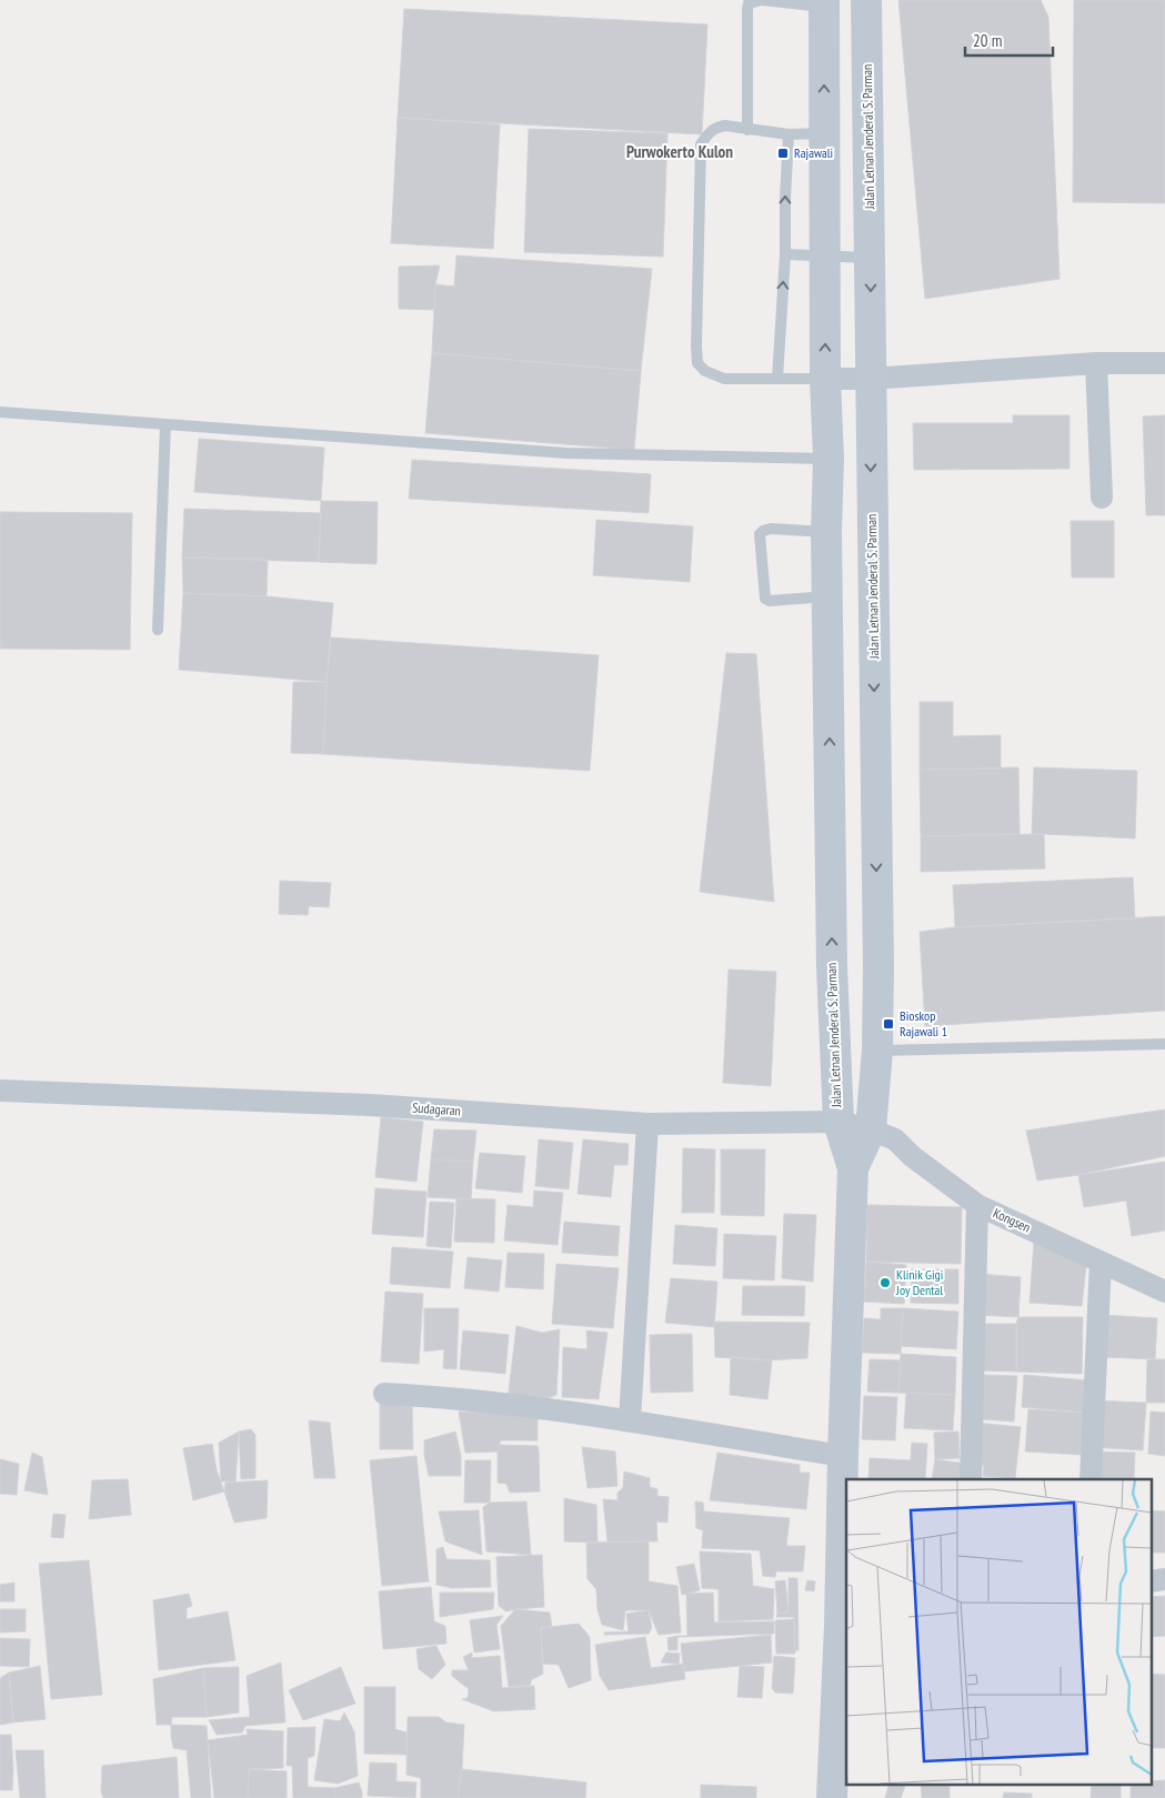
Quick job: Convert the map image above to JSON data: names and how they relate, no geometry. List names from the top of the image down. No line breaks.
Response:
{"streets":{"street":["Jalan Letnan Jenderal S. Parman","Sudagaran","Kongsen"]},"crossings":[["Jalan Letnan Jenderal S. Parman","Sudagaran"],["Jalan Letnan Jenderal S. Parman","Kongsen"],["Sudagaran","Kongsen"]],"districts":["Purwokerto Kulon"],"places":{"transit":["Rajawali","Bioskop Rajawali 1"],"other":["Klinik Gigi Joy Dental"]},"scale_bar":"20 m"}
